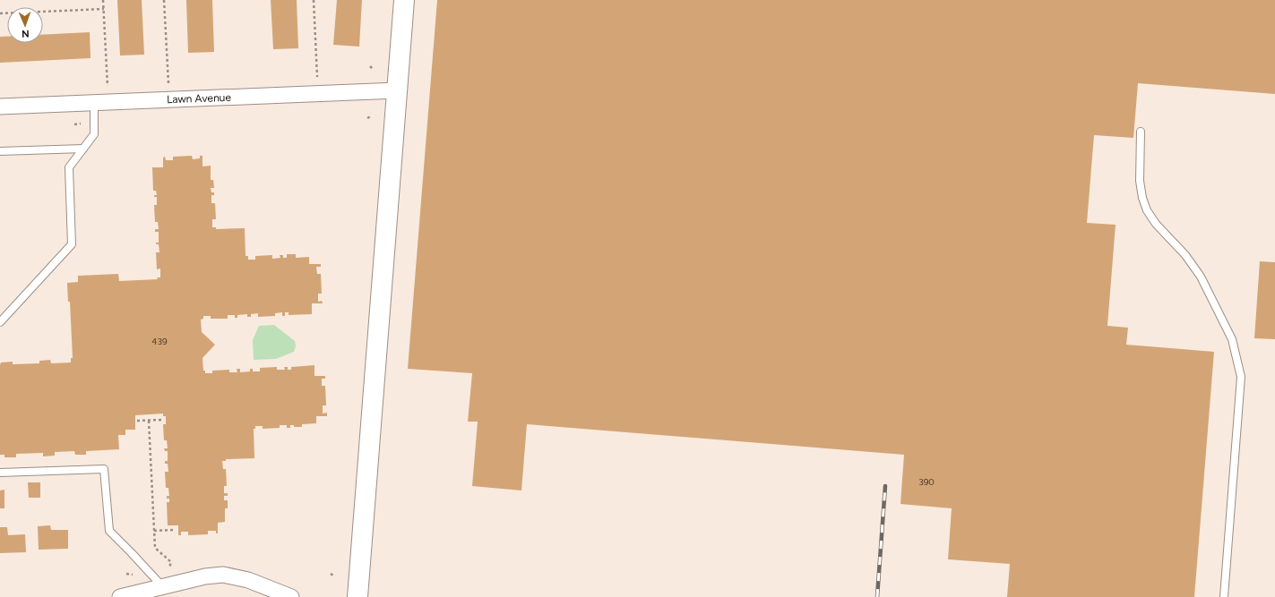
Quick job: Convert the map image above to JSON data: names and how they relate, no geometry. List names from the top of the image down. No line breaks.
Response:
{"streets":{"street":["Lawn Avenue"]},"house_numbers":["439","390"],"north":"bottom"}
